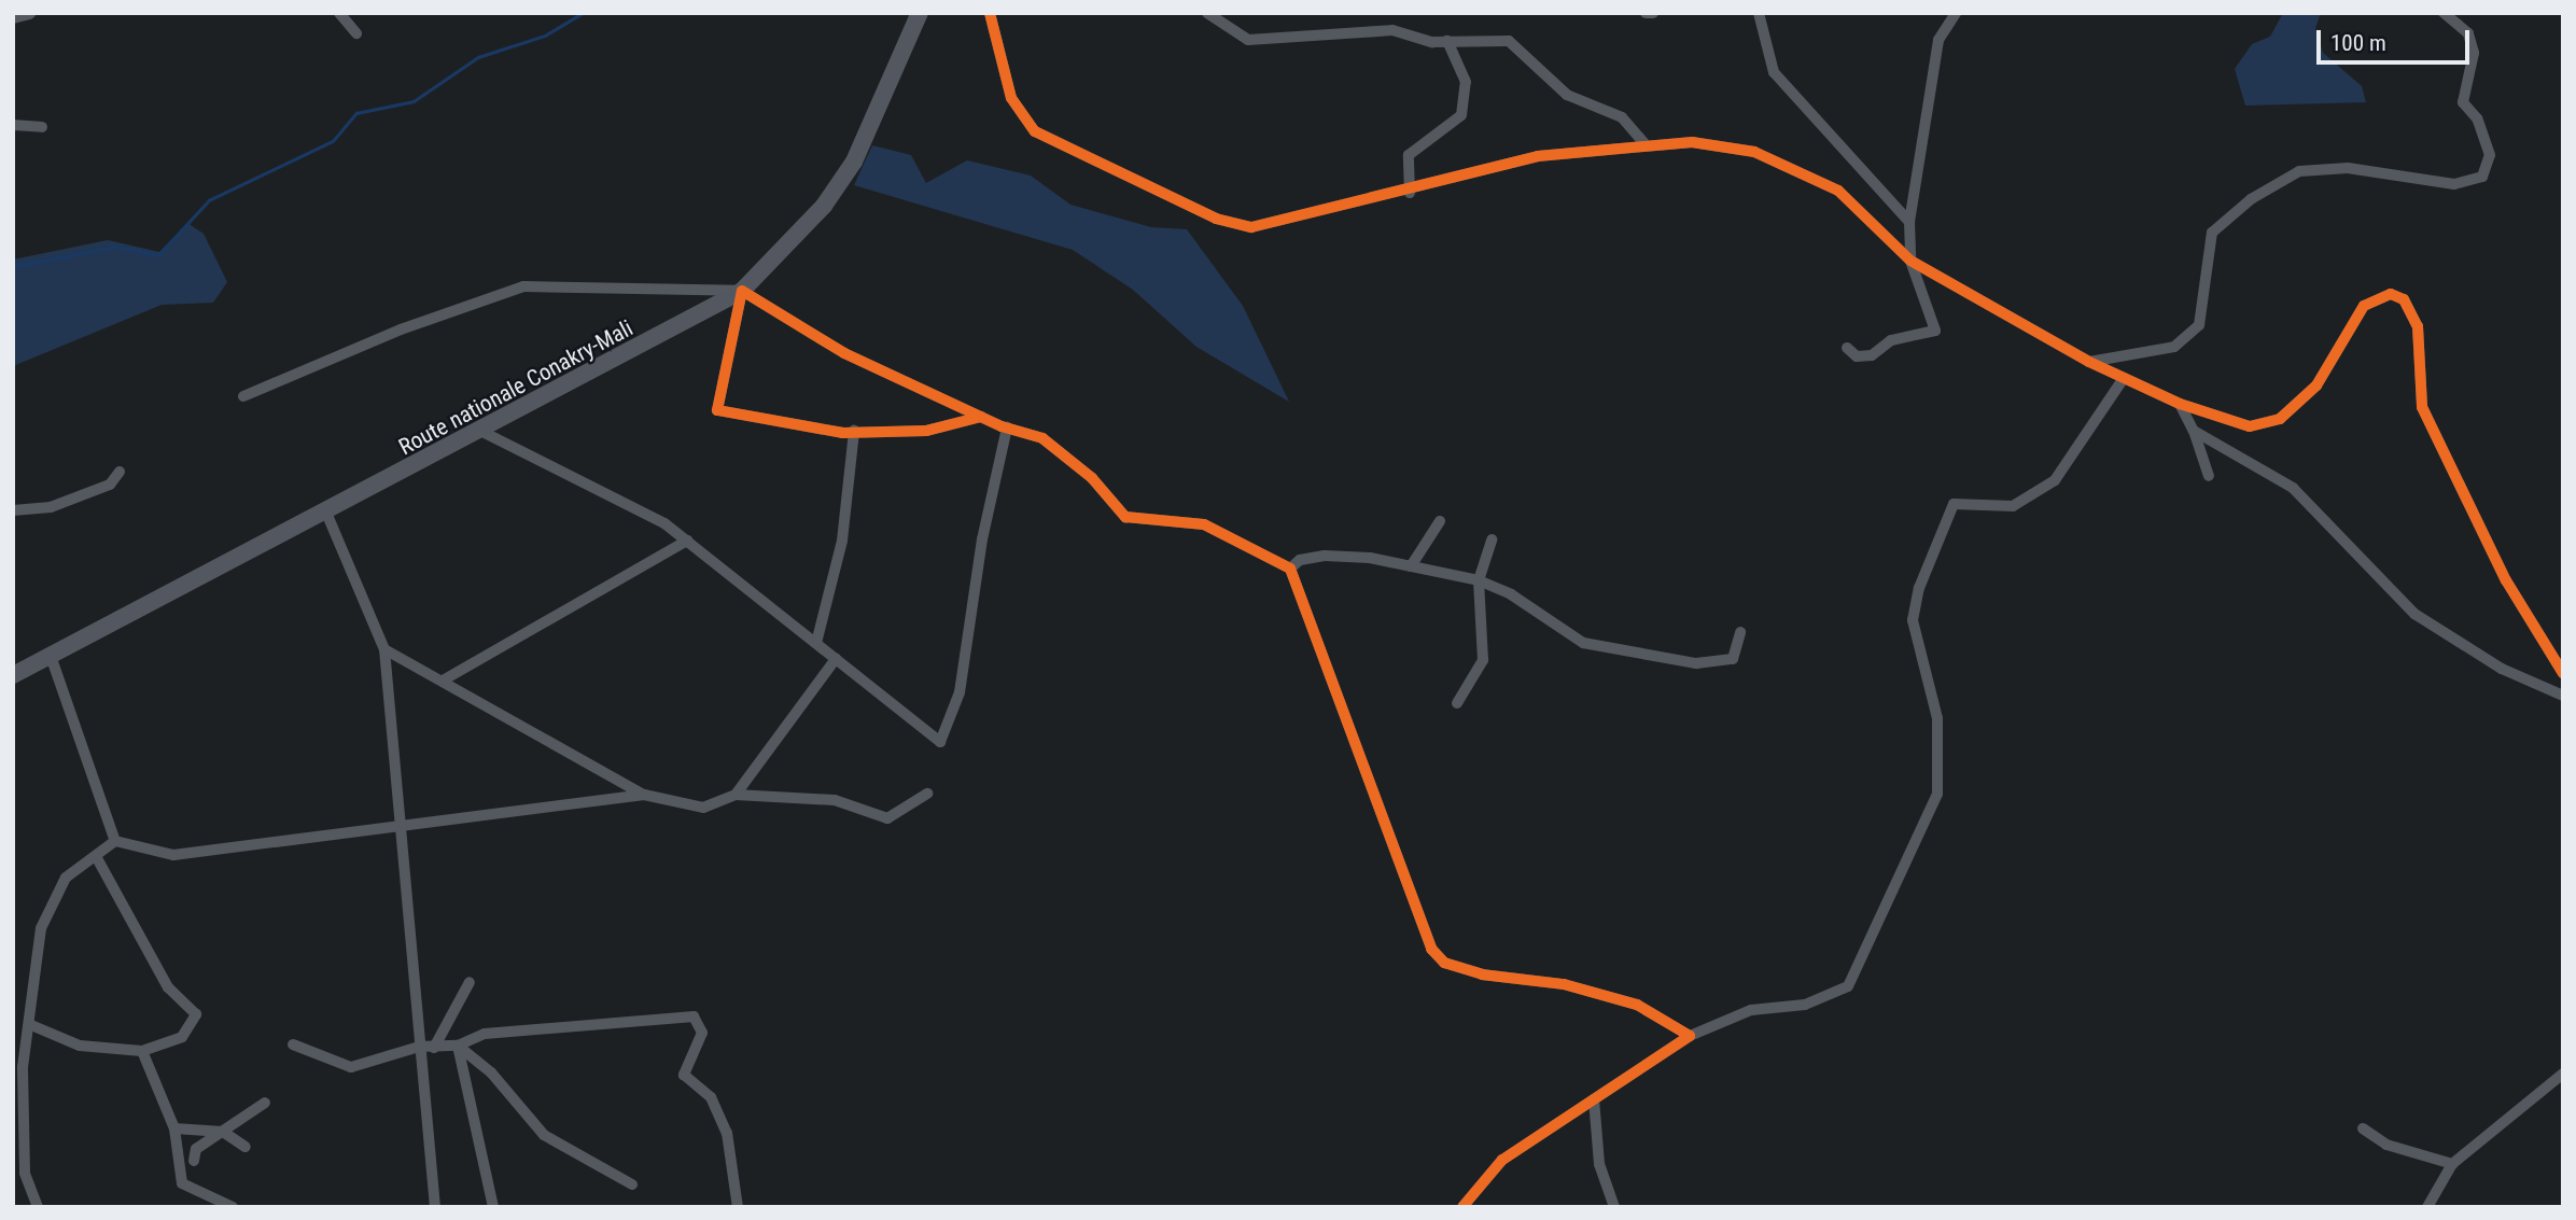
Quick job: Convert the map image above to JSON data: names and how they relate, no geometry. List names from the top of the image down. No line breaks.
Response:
{"streets":{"highway":["Route nationale Conakry-Mali"]},"scale_bar":"100 m"}
